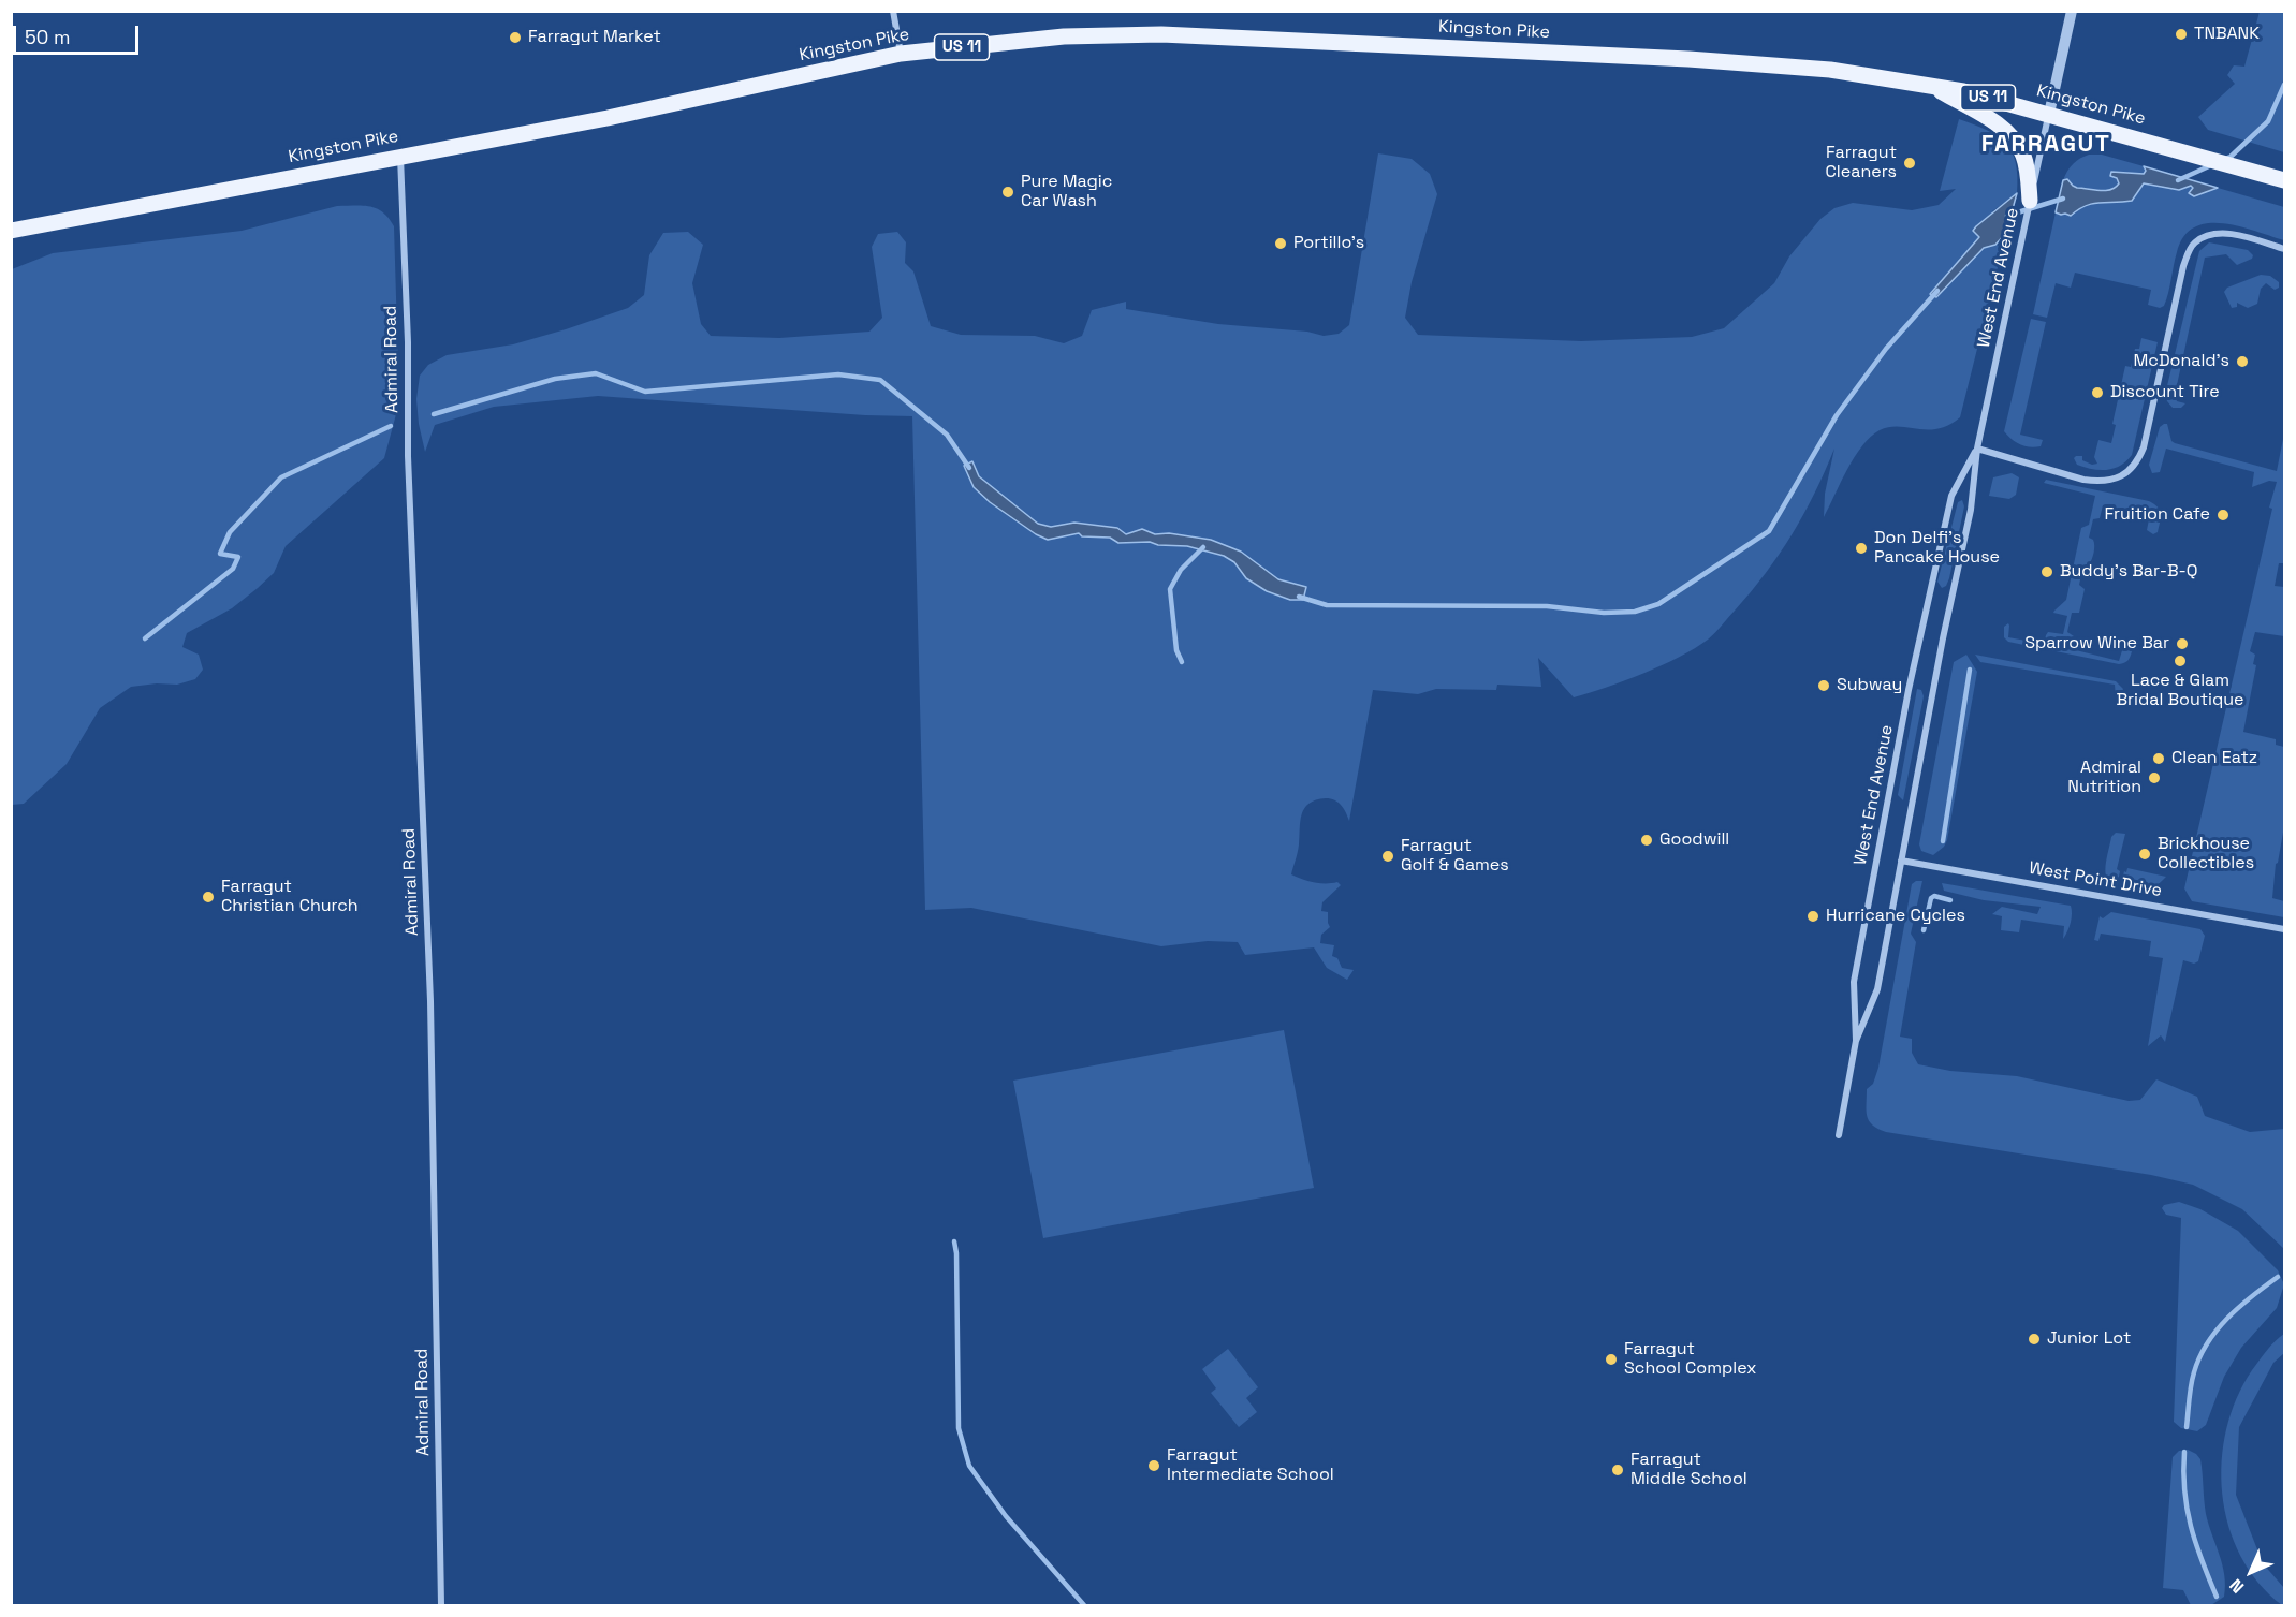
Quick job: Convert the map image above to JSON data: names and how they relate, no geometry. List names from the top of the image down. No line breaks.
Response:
{"streets":{"main road":["Kingston Pike","US 11"],"street":["West End Avenue","Admiral Road","West Point Drive"]},"crossings":[["Kingston Pike","West End Avenue"],["Kingston Pike","Admiral Road"],["West End Avenue","West Point Drive"]],"districts":["FARRAGUT"],"places":["TNBANK","Farragut Market","Farragut Cleaners","Pure Magic Car Wash","Portillo's","McDonald's","Discount Tire","Fruition Cafe","Don Delfi's Pancake House","Buddy's Bar-B-Q","Sparrow Wine Bar","Lace & Glam Bridal Boutique","Subway","Clean Eatz","Admiral Nutrition","Goodwill","Brickhouse Collectibles","Farragut Golf & Games","Farragut Christian Church","Hurricane Cycles","Junior Lot","Farragut School Complex","Farragut Intermediate School","Farragut Middle School"],"scale_bar":"50 m","north":"bottom left"}
